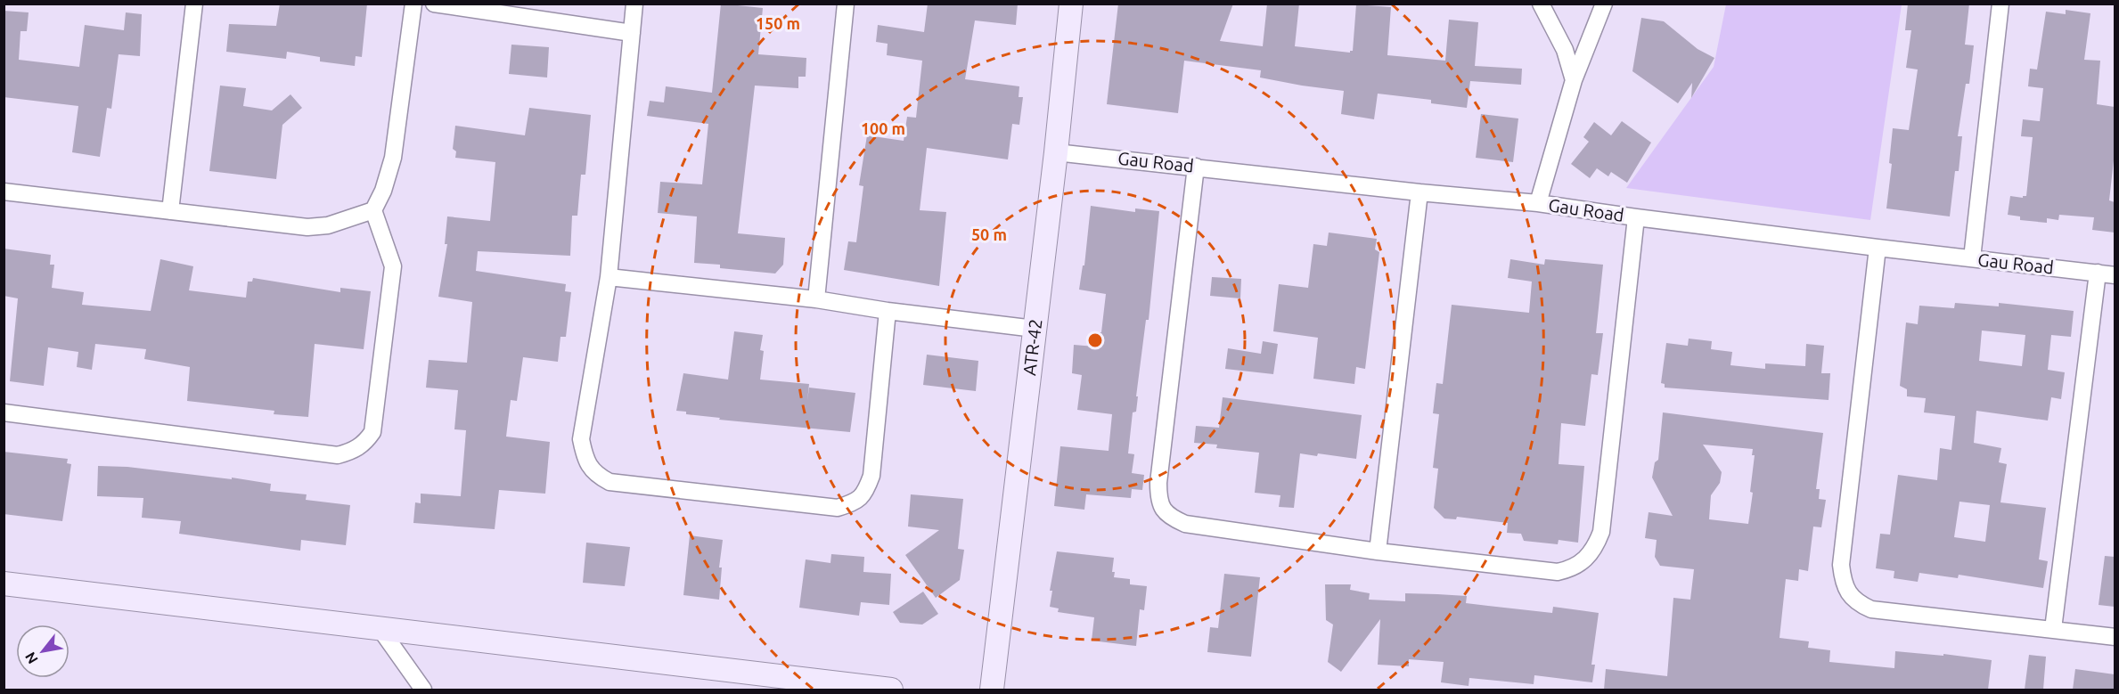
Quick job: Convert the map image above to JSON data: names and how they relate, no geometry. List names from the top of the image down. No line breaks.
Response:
{"streets":{"main road":["ATR-42"],"street":["Gau Road"]},"crossings":[["Gau Road","ATR-42"]],"north":"bottom left","rings":["150 m","100 m","50 m"]}
